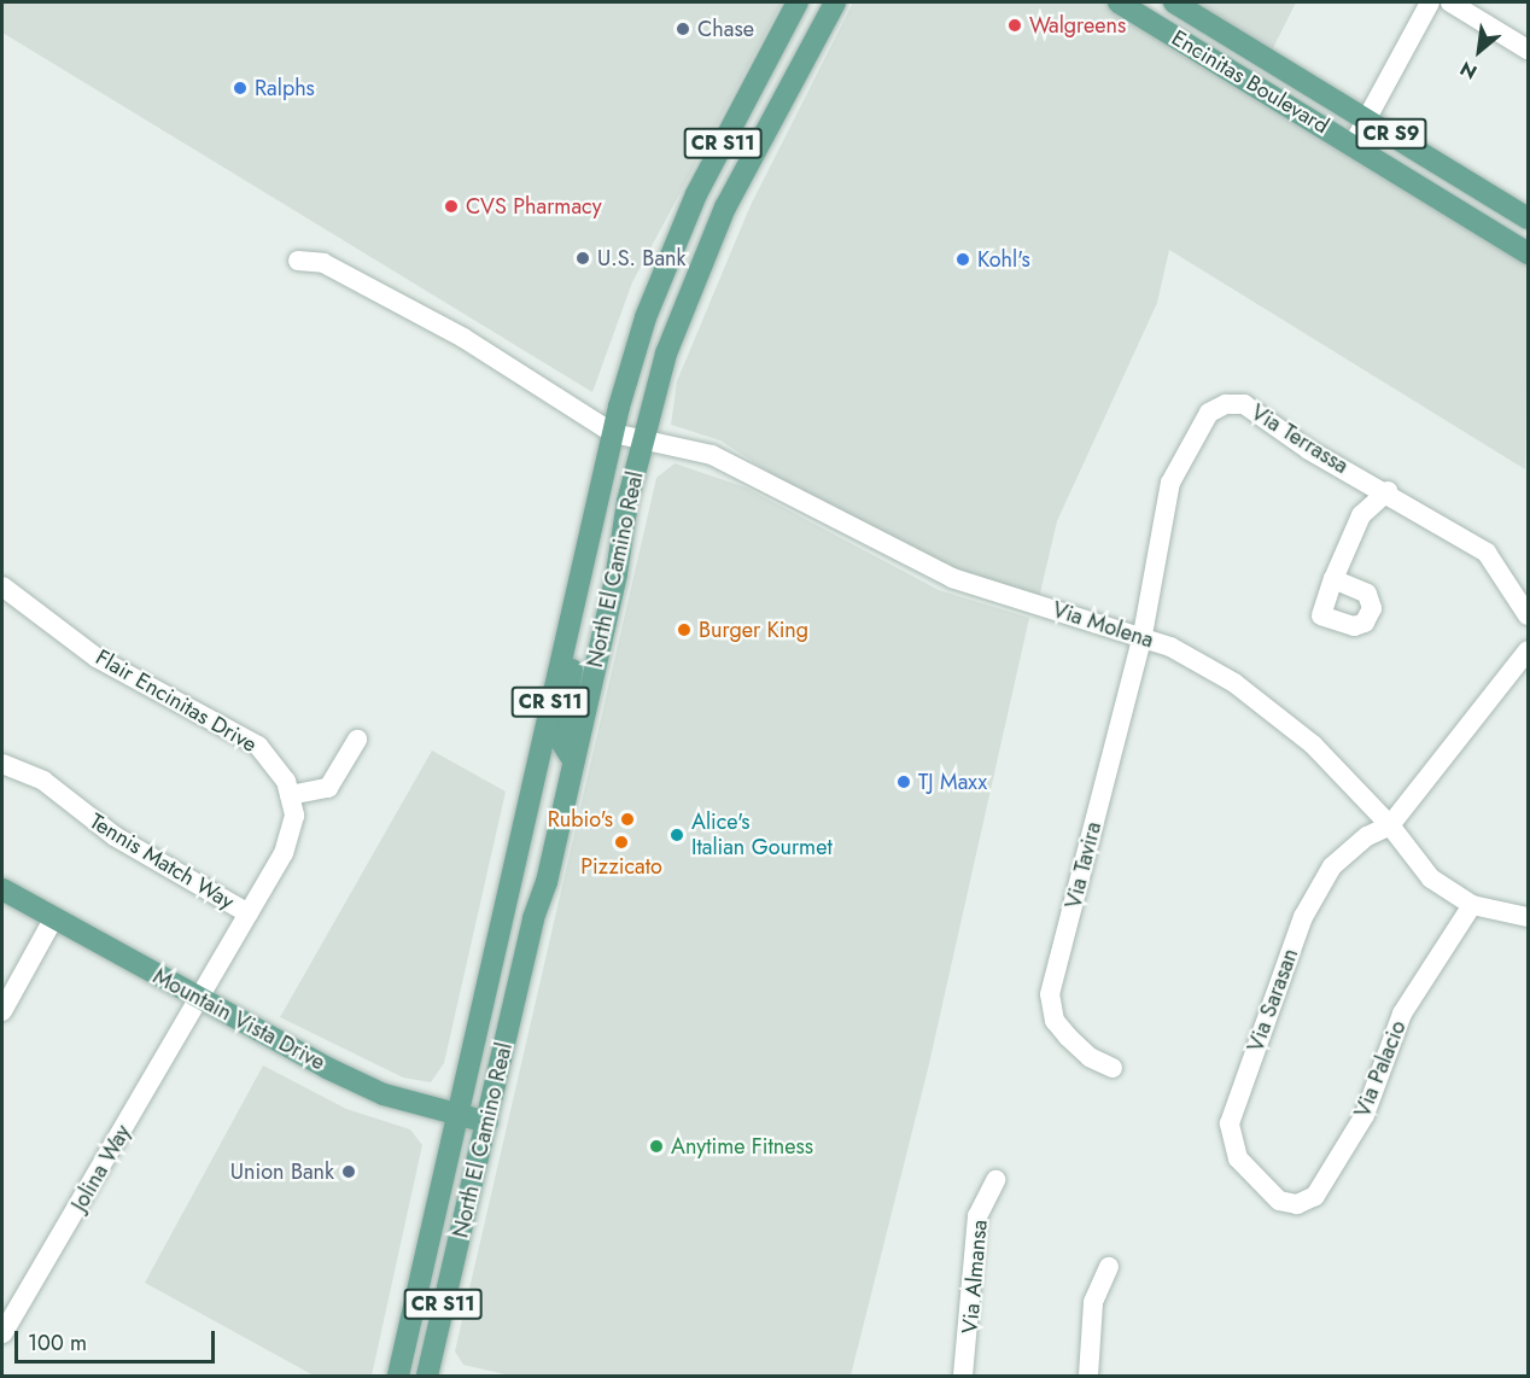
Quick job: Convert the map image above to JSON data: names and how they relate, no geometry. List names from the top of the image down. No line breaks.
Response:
{"streets":{"main road":["Encinitas Boulevard","CR S9","CR S11","North El Camino Real","Mountain Vista Drive"],"street":["Via Terrassa","Via Molena","Flair Encinitas Drive","Tennis Match Way","Via Tavira","Via Sarasan","Via Palacio","Jolina Way","Via Almansa"]},"crossings":[["Via Terrassa","Via Molena"],["Via Terrassa","Via Tavira"],["North El Camino Real","Via Molena"],["North El Camino Real","Mountain Vista Drive"],["Via Molena","Via Tavira"],["Via Molena","Via Sarasan"],["Via Molena","Via Palacio"],["Flair Encinitas Drive","Tennis Match Way"],["Flair Encinitas Drive","Mountain Vista Drive"],["Flair Encinitas Drive","Jolina Way"],["Via Sarasan","Via Palacio"],["Mountain Vista Drive","Jolina Way"]],"places":["Walgreens","Chase","Ralphs","CVS Pharmacy","U.S. Bank","Kohl's","Burger King","TJ Maxx","Rubio's","Alice's Italian Gourmet","Pizzicato","Anytime Fitness","Union Bank"],"scale_bar":"100 m","north":"bottom left"}
